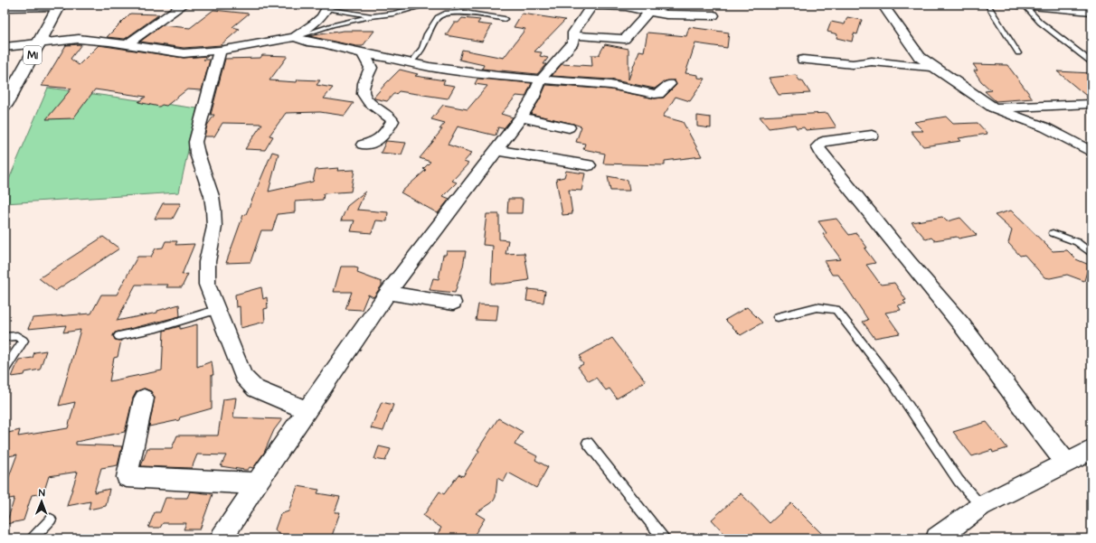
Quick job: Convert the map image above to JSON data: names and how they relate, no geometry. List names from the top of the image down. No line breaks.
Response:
{"streets":{"highway":["M1"]},"north":"top"}
